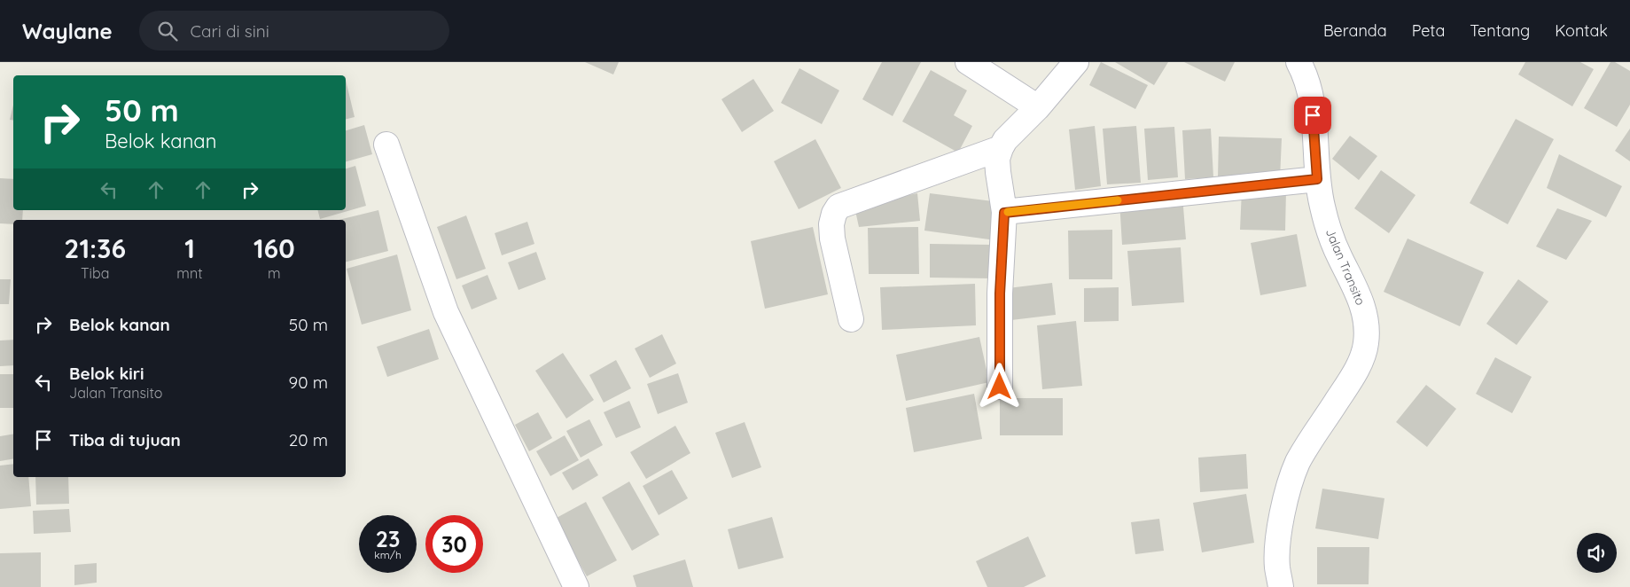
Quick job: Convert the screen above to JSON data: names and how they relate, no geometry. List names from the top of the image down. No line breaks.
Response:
{"streets":{"street":["Jalan Transito"]},"page":{"header":"Waylane","search":"Cari di sini","nav":["Beranda","Peta","Tentang","Kontak"],"turn":["50 m","Belok kanan"],"eta":["21:36","Tiba","1","mnt","160","m"],"list":[{"name":"Belok kanan","value":"50 m"},{"name":"Belok kiri","note":"Jalan Transito","value":"90 m"},{"name":"Tiba di tujuan","value":"20 m"}],"speed":"23 km/h","limit":"30"}}
